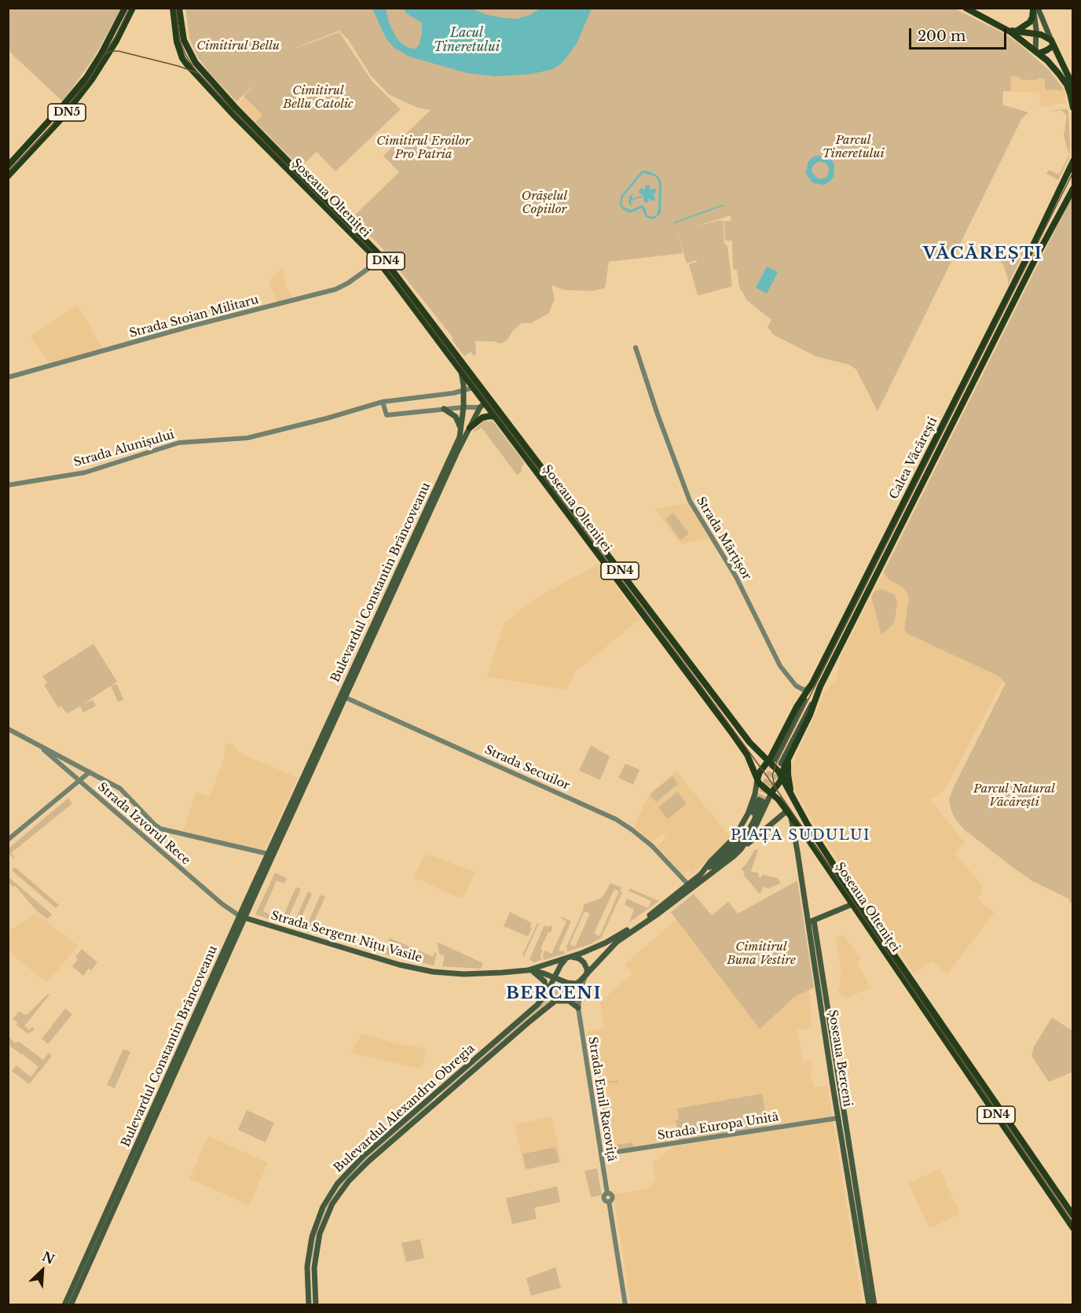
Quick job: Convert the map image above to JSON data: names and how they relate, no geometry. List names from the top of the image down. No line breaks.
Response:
{"streets":{"main road":["DN5","Șoseaua Olteniței","DN4","Calea Văcărești","Bulevardul Constantin Brâncoveanu","Strada Sergent Nițu Vasile","Șoseaua Berceni","Bulevardul Alexandru Obregia"],"street":["Strada Stoian Militaru","Strada Alunișului","Strada Mărțișor","Strada Secuilor","Strada Izvorul Rece","Strada Emil Racoviță","Strada Europa Unită"]},"crossings":[["Șoseaua Olteniței","Strada Stoian Militaru"],["Șoseaua Olteniței","Strada Alunișului"],["Șoseaua Olteniței","Calea Văcărești"],["Șoseaua Olteniței","Bulevardul Constantin Brâncoveanu"],["Șoseaua Olteniței","Strada Sergent Nițu Vasile"],["Șoseaua Olteniței","Șoseaua Berceni"],["Strada Alunișului","Bulevardul Constantin Brâncoveanu"],["Calea Văcărești","Strada Sergent Nițu Vasile"],["Bulevardul Constantin Brâncoveanu","Strada Secuilor"],["Bulevardul Constantin Brâncoveanu","Strada Izvorul Rece"],["Bulevardul Constantin Brâncoveanu","Strada Sergent Nițu Vasile"],["Strada Secuilor","Strada Sergent Nițu Vasile"],["Strada Izvorul Rece","Strada Sergent Nițu Vasile"],["Strada Sergent Nițu Vasile","Strada Emil Racoviță"],["Strada Sergent Nițu Vasile","Bulevardul Alexandru Obregia"],["Șoseaua Berceni","Strada Europa Unită"],["Strada Emil Racoviță","Bulevardul Alexandru Obregia"],["Strada Emil Racoviță","Strada Europa Unită"]],"districts":["VĂCĂREȘTI","PIAȚA SUDULUI","BERCENI"],"water":["Lacul Tineretului"],"parks":["Cimitirul Bellu","Cimitirul Bellu Catolic","Parcul Tineretului","Cimitirul Eroilor Pro Patria","Orășelul Copiilor","Parcul Natural Văcărești","Cimitirul Buna Vestire"],"scale_bar":"200 m","north":"top right"}
